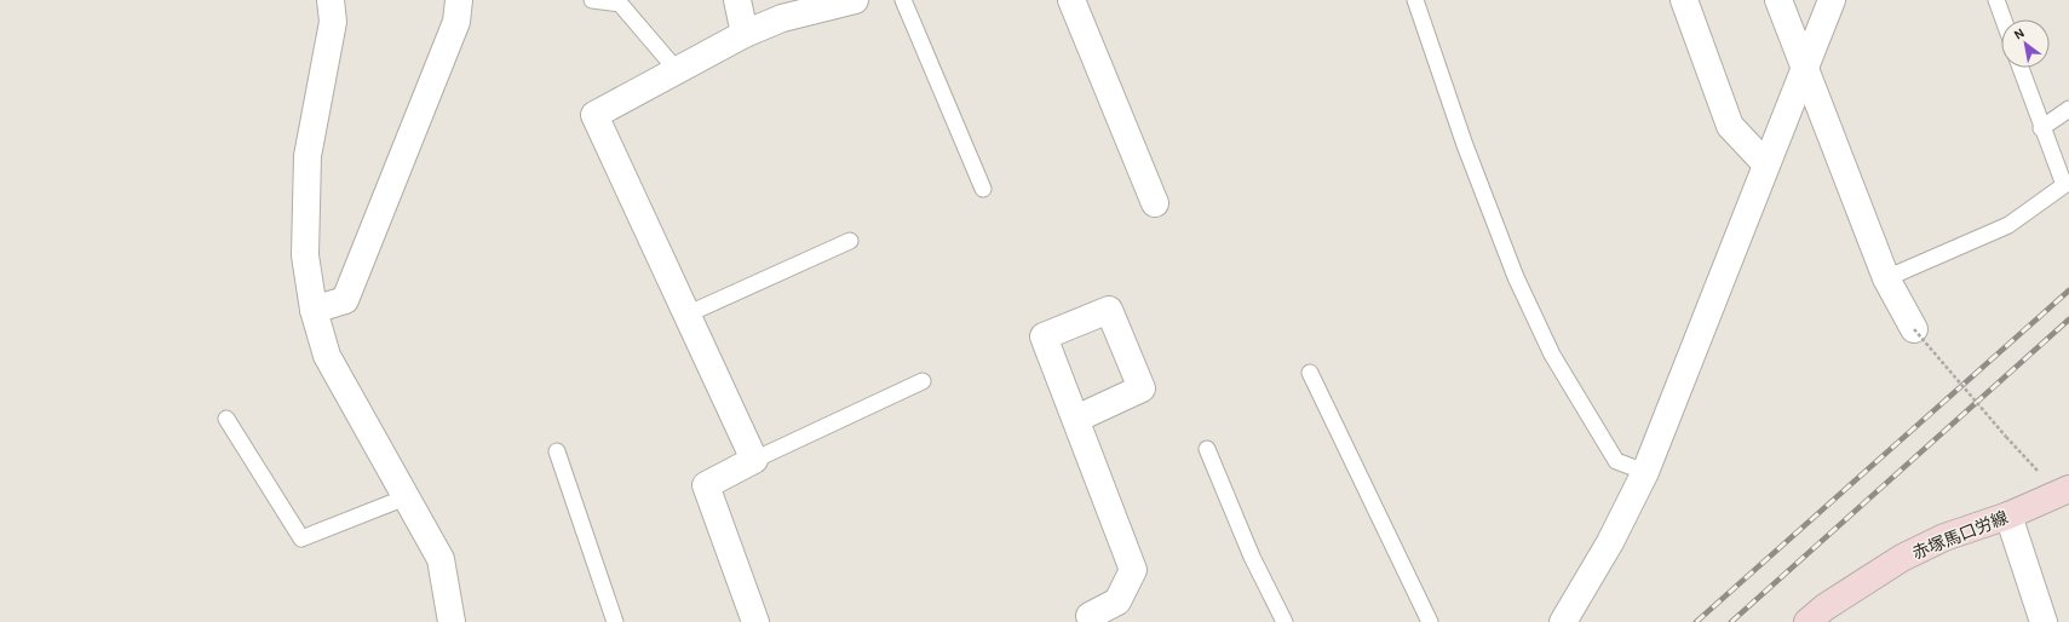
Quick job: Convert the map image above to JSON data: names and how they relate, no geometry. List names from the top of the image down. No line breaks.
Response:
{"streets":{"main road":["赤塚馬口労線"]},"north":"top left"}
